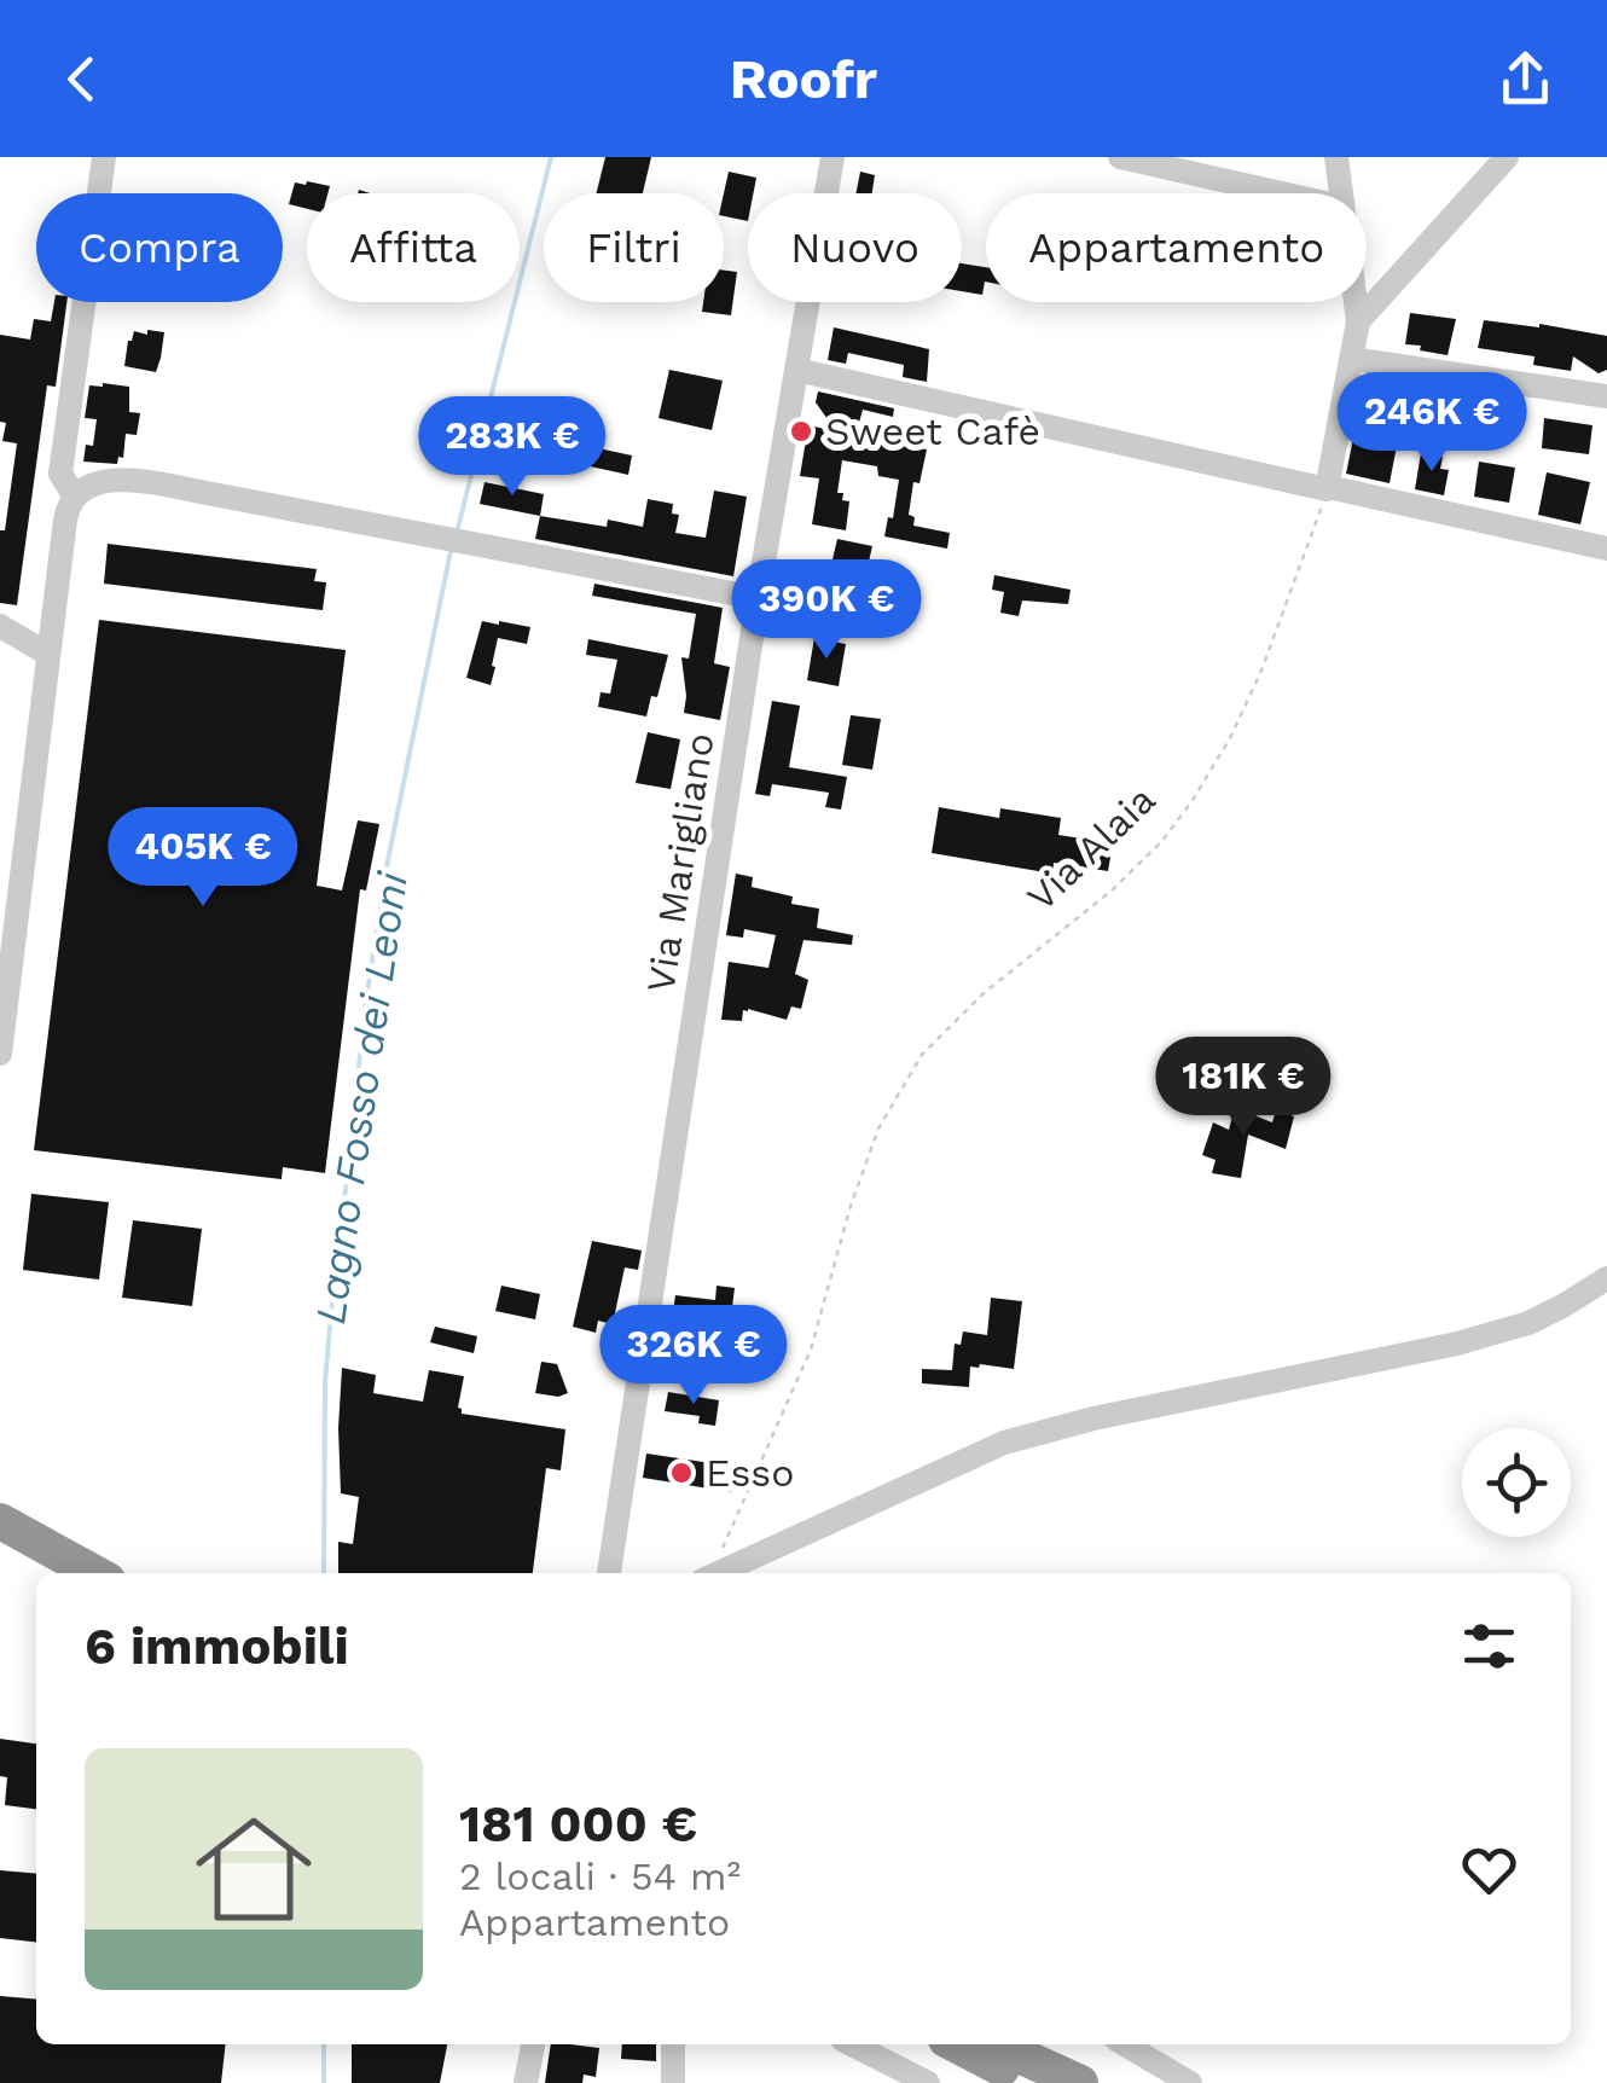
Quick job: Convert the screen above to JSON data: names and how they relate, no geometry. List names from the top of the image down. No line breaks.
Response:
{"streets":{"street":["Via Marigliano"],"path":["Via Alaia"]},"water":["Lagno Fosso dei Leoni"],"places":["Sweet Cafè","Esso"],"page":{"header":"Roofr","chip":["Compra","Affitta","Filtri","Nuovo","Appartamento"],"price":["246K €","283K €","390K €","405K €","181K €","326K €"],"heading":"6 immobili","list":[{"name":"181 000 €","note":"2 locali · 54 m² · Appartamento"}]}}
